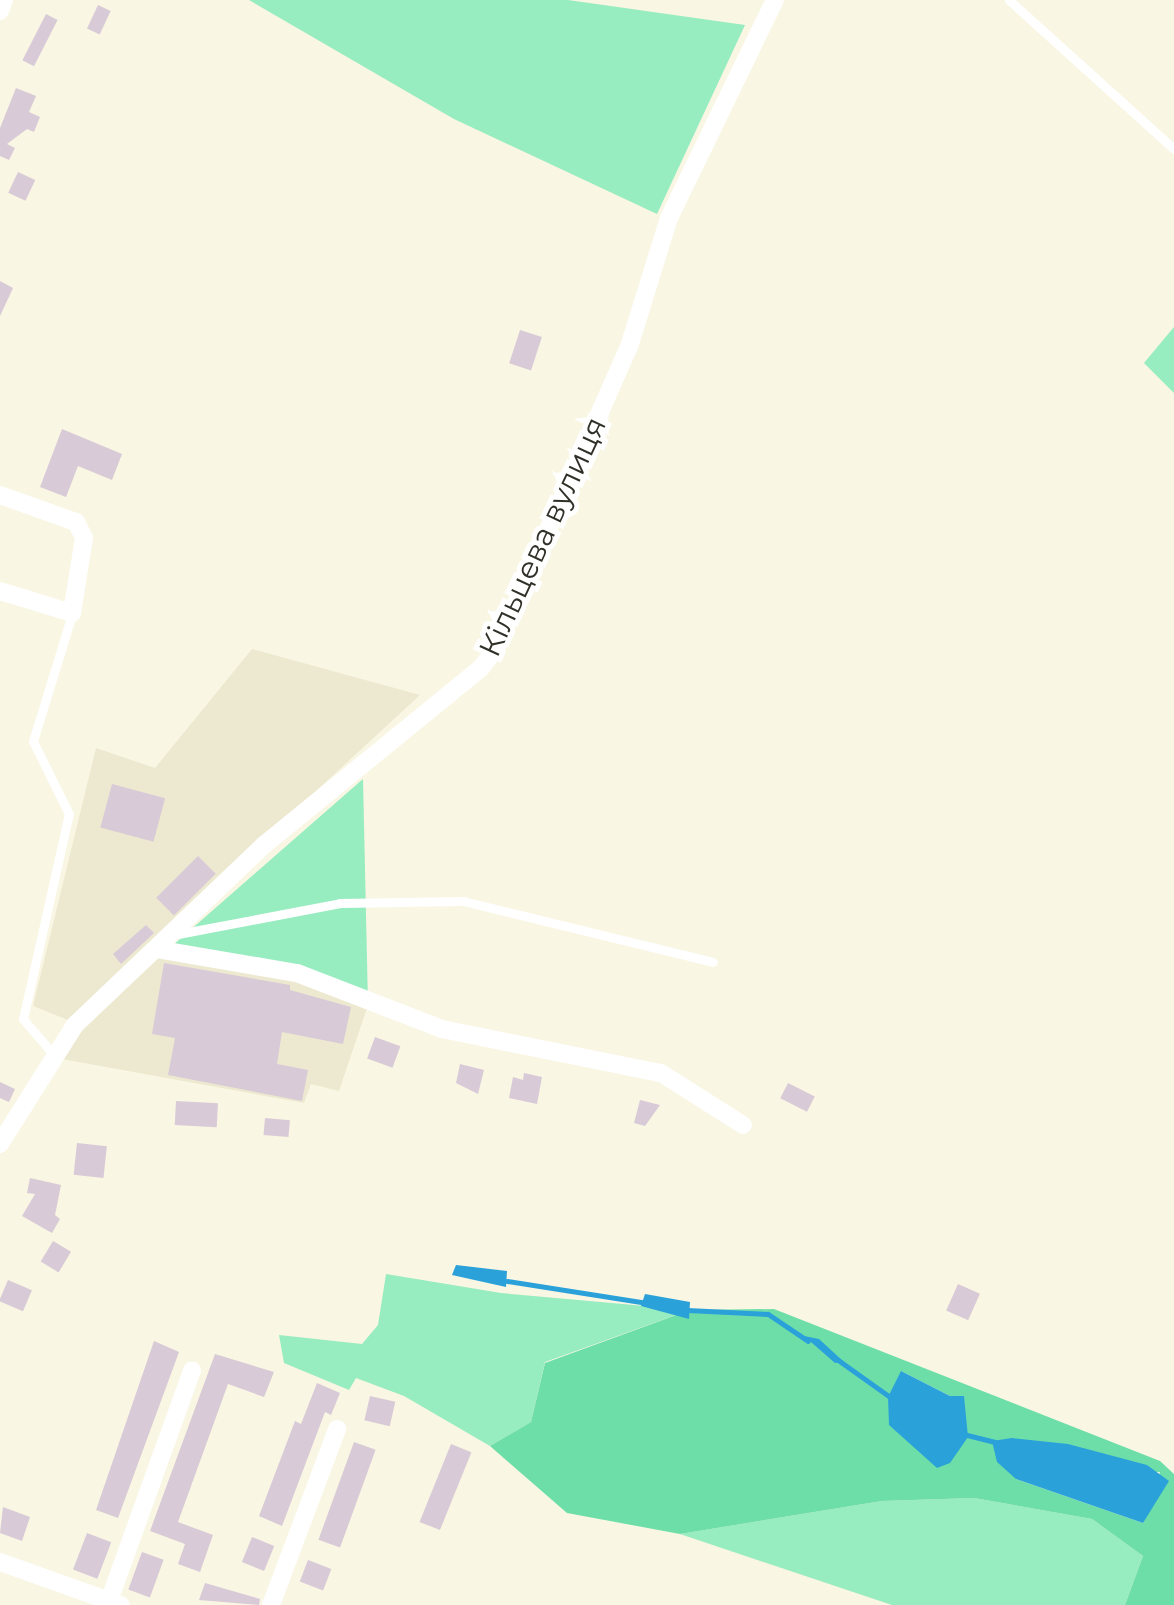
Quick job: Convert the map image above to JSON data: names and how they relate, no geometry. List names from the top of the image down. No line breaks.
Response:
{"streets":{"street":["Кільцева вулиця"]}}
